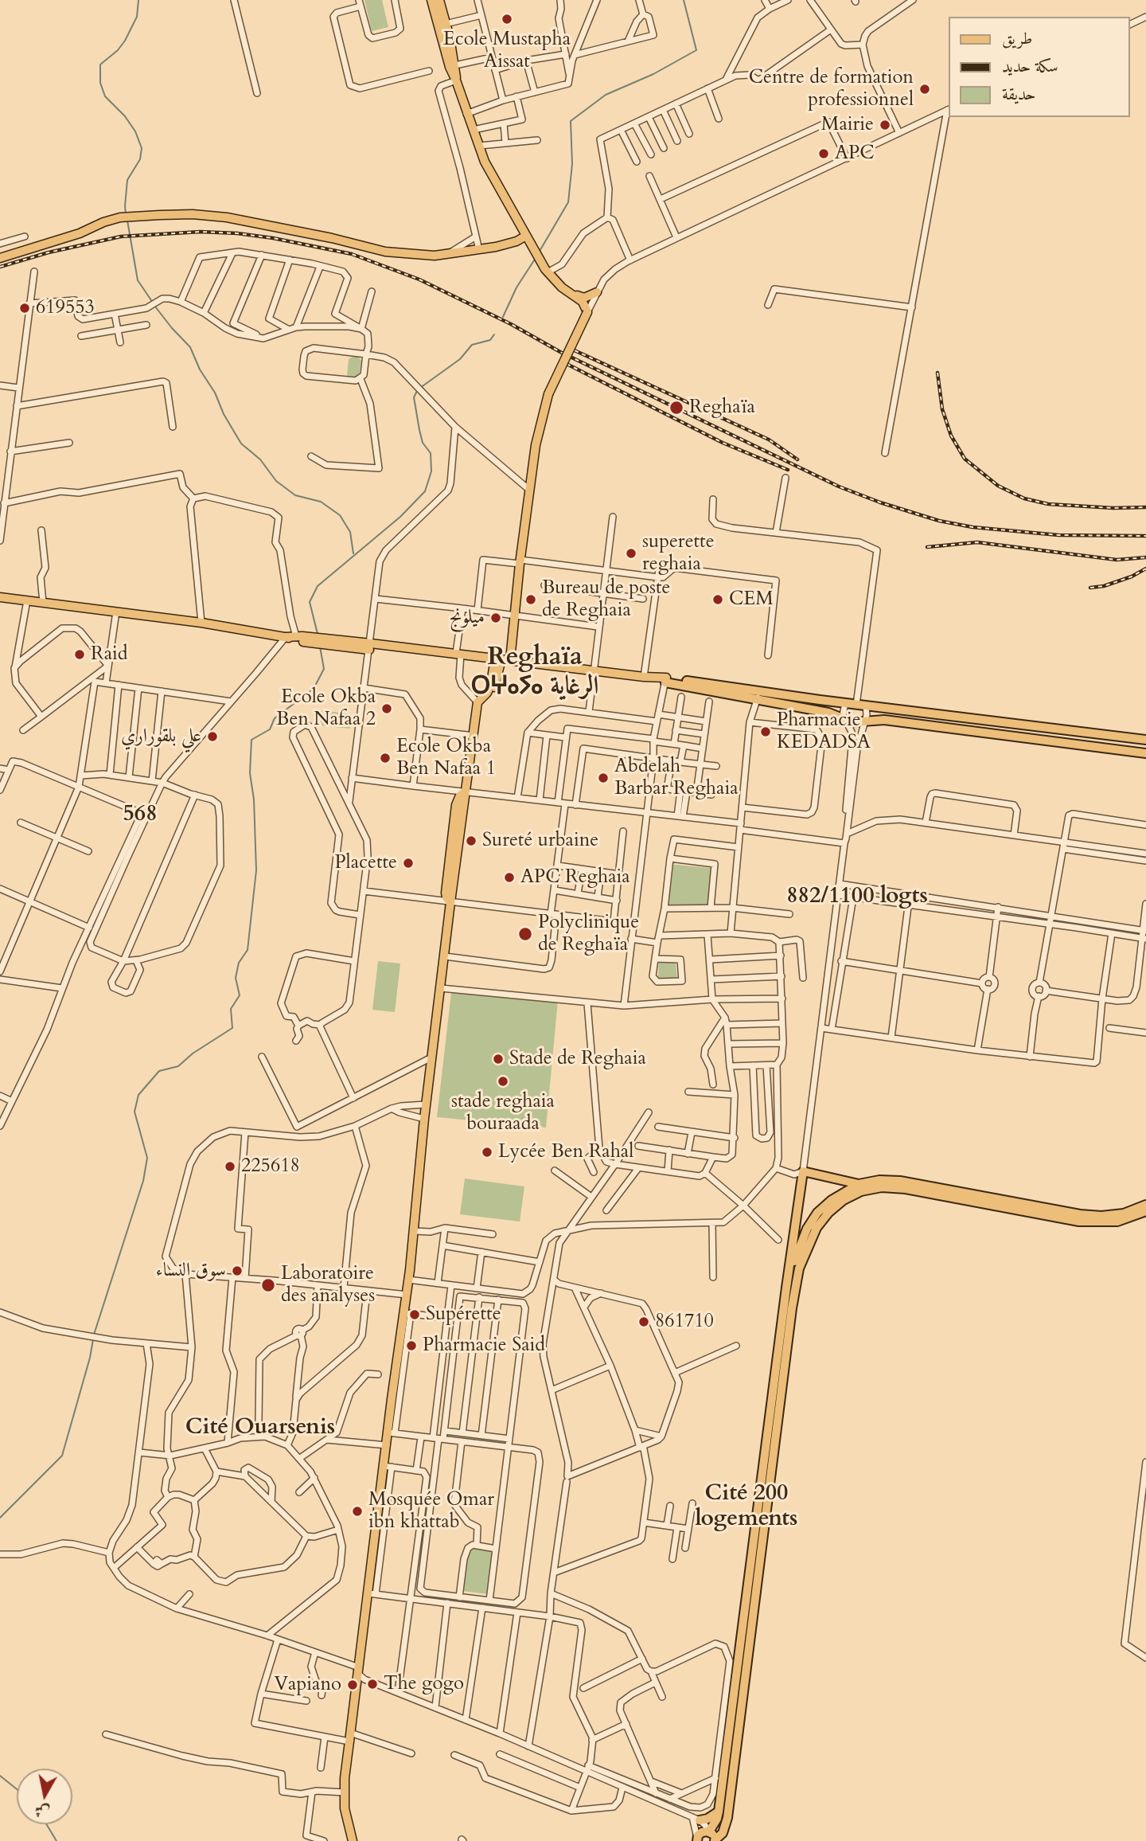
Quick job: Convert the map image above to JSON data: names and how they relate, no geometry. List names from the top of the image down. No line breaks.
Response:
{"districts":["Reghaïa ⵔⵖⴰⵢⴰ الرغاية","568","882/1100 logts","Cité Ouarsenis","Cité 200 logements"],"places":["Ecole Mustapha Aissat","Centre de formation professionnel","Mairie","APC","619553","Reghaïa","superette reghaia","Bureau de poste de Reghaia","CEM","ميلونج","Raid","Ecole Okba Ben Nafaa 2","Pharmacie KEDADSA","علي بلقوراري","Ecole Okba Ben Nafaa 1","Abdelah Barbar Reghaia","Sureté urbaine","Placette","APC Reghaia","Polyclinique de Reghaïa","Stade de Reghaia","stade reghaia bouraada","Lycée Ben Rahal","225618","سوق النساء","Laboratoire des analyses","Supérette","861710","Pharmacie Said","Mosquée Omar ibn khattab","The gogo","Vapiano"],"legend":["طريق","سكة حديد","حديقة"],"north":"bottom"}
